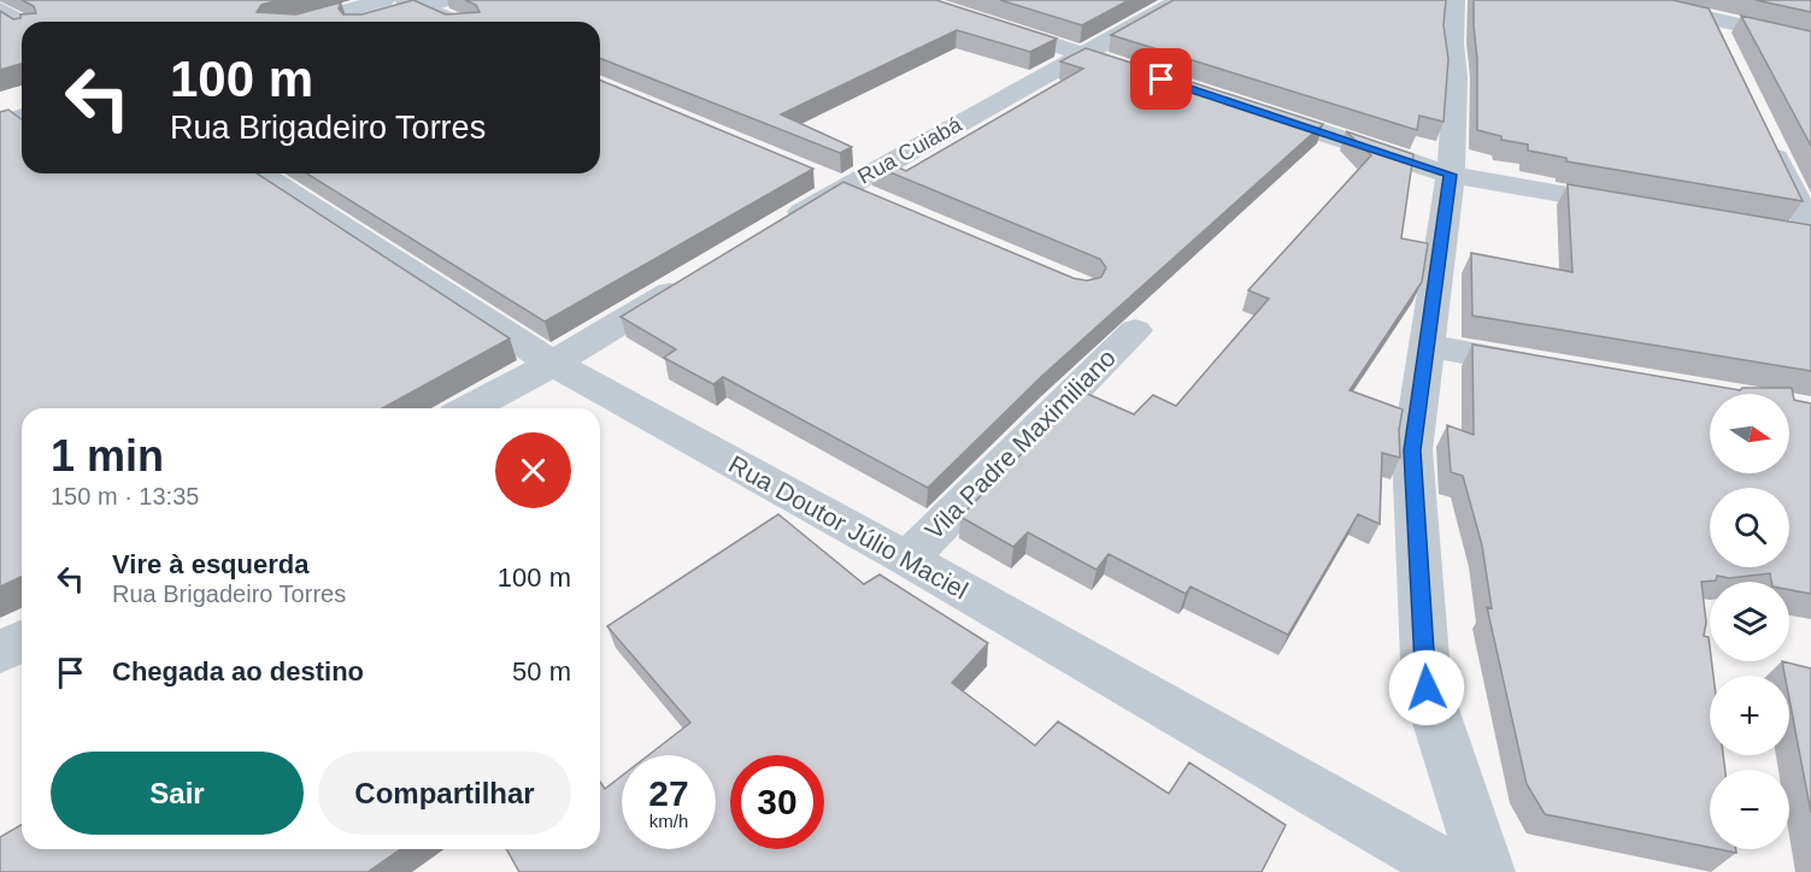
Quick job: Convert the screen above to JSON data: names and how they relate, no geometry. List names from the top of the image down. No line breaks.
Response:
{"streets":{"street":["Rua Cuiabá","Vila Padre Maximiliano","Rua Doutor Júlio Maciel"]},"crossings":[["Vila Padre Maximiliano","Rua Doutor Júlio Maciel"]],"north":"right","page":{"turn":["100 m","Rua Brigadeiro Torres"],"map_buttons":["+","−"],"heading":["1 min","150 m · 13:35"],"list":[{"name":"Vire à esquerda","note":"Rua Brigadeiro Torres","value":"100 m"},{"name":"Chegada ao destino","value":"50 m"}],"buttons":["Sair","Compartilhar"],"speed":"27 km/h","limit":"30"}}
